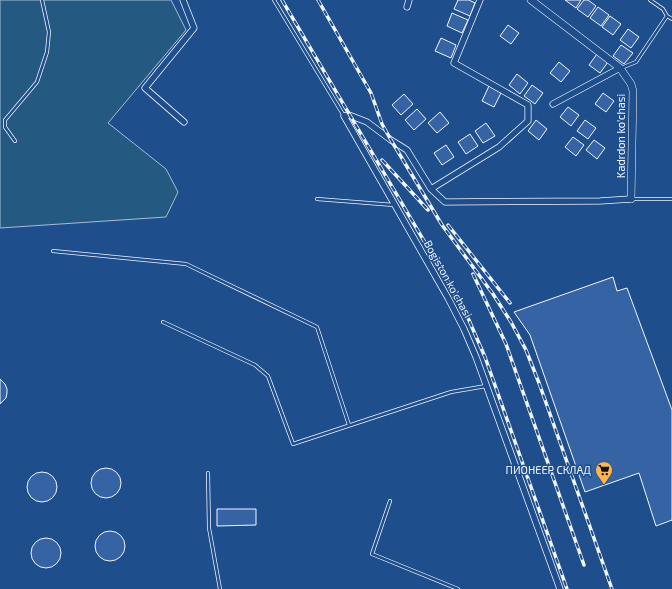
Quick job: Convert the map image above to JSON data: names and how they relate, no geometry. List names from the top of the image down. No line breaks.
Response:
{"streets":{"street":["Kadrdon ko'chasi","Bogiston ko'chasi"]},"places":{"supermarket":["ПИОНЕЕР СКЛАД"]}}
